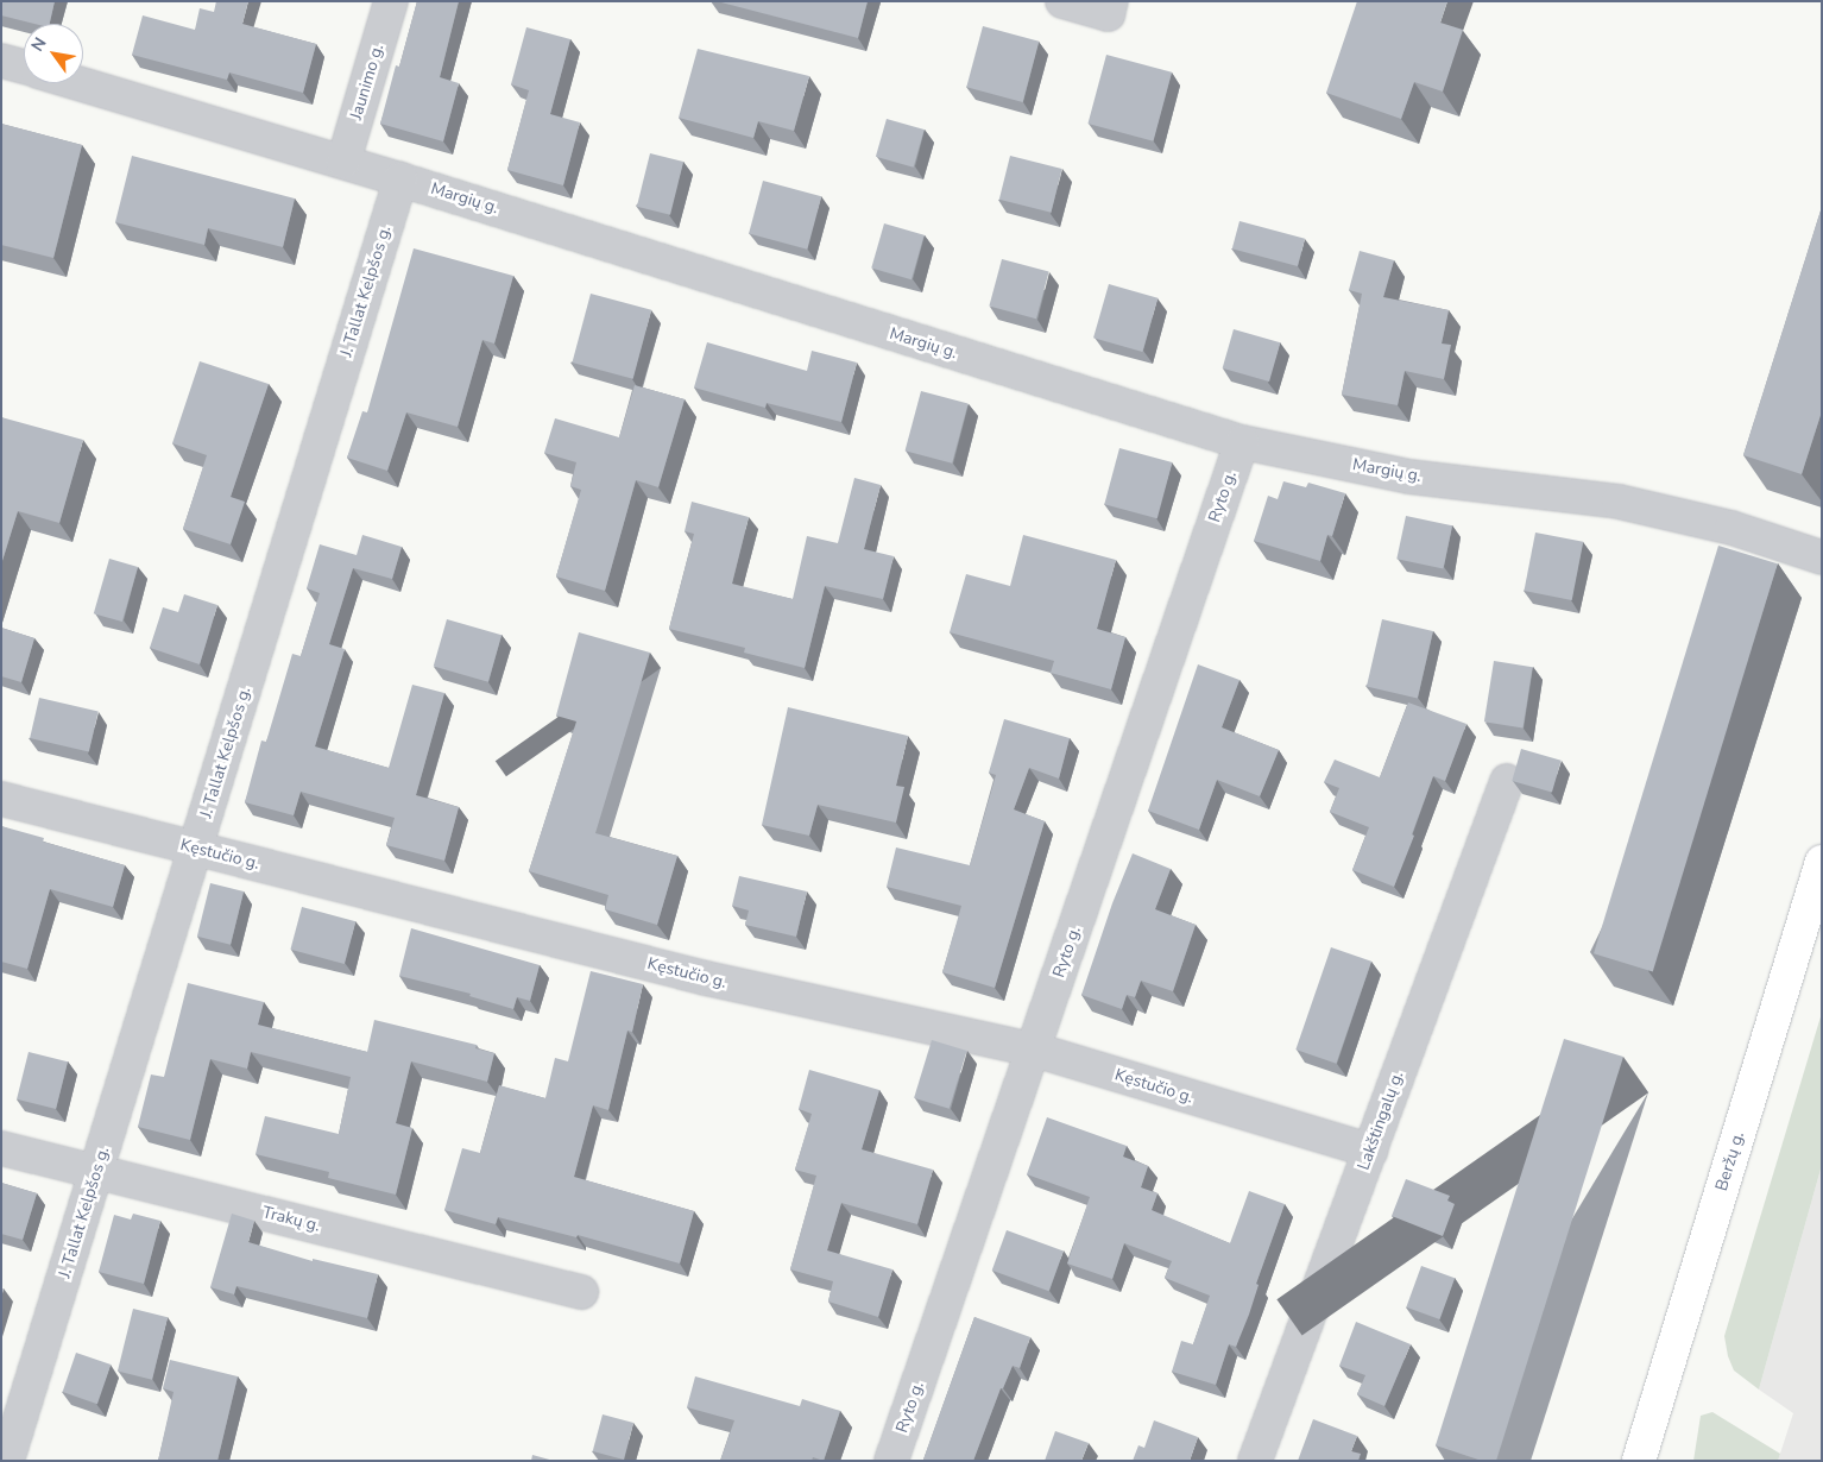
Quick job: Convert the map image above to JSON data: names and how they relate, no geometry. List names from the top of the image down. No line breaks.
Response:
{"streets":{"main road":["Beržų g."],"street":["Jaunimo g.","Margių g.","J. Tallat Kelpšos g.","Ryto g.","Kęstučio g.","Lakštingalų g.","Trakų g."]},"crossings":[["Jaunimo g.","Margių g."],["Margių g.","J. Tallat Kelpšos g."],["Margių g.","Ryto g."],["J. Tallat Kelpšos g.","Kęstučio g."],["J. Tallat Kelpšos g.","Trakų g."],["Ryto g.","Kęstučio g."],["Kęstučio g.","Lakštingalų g."]],"north":"top left"}
